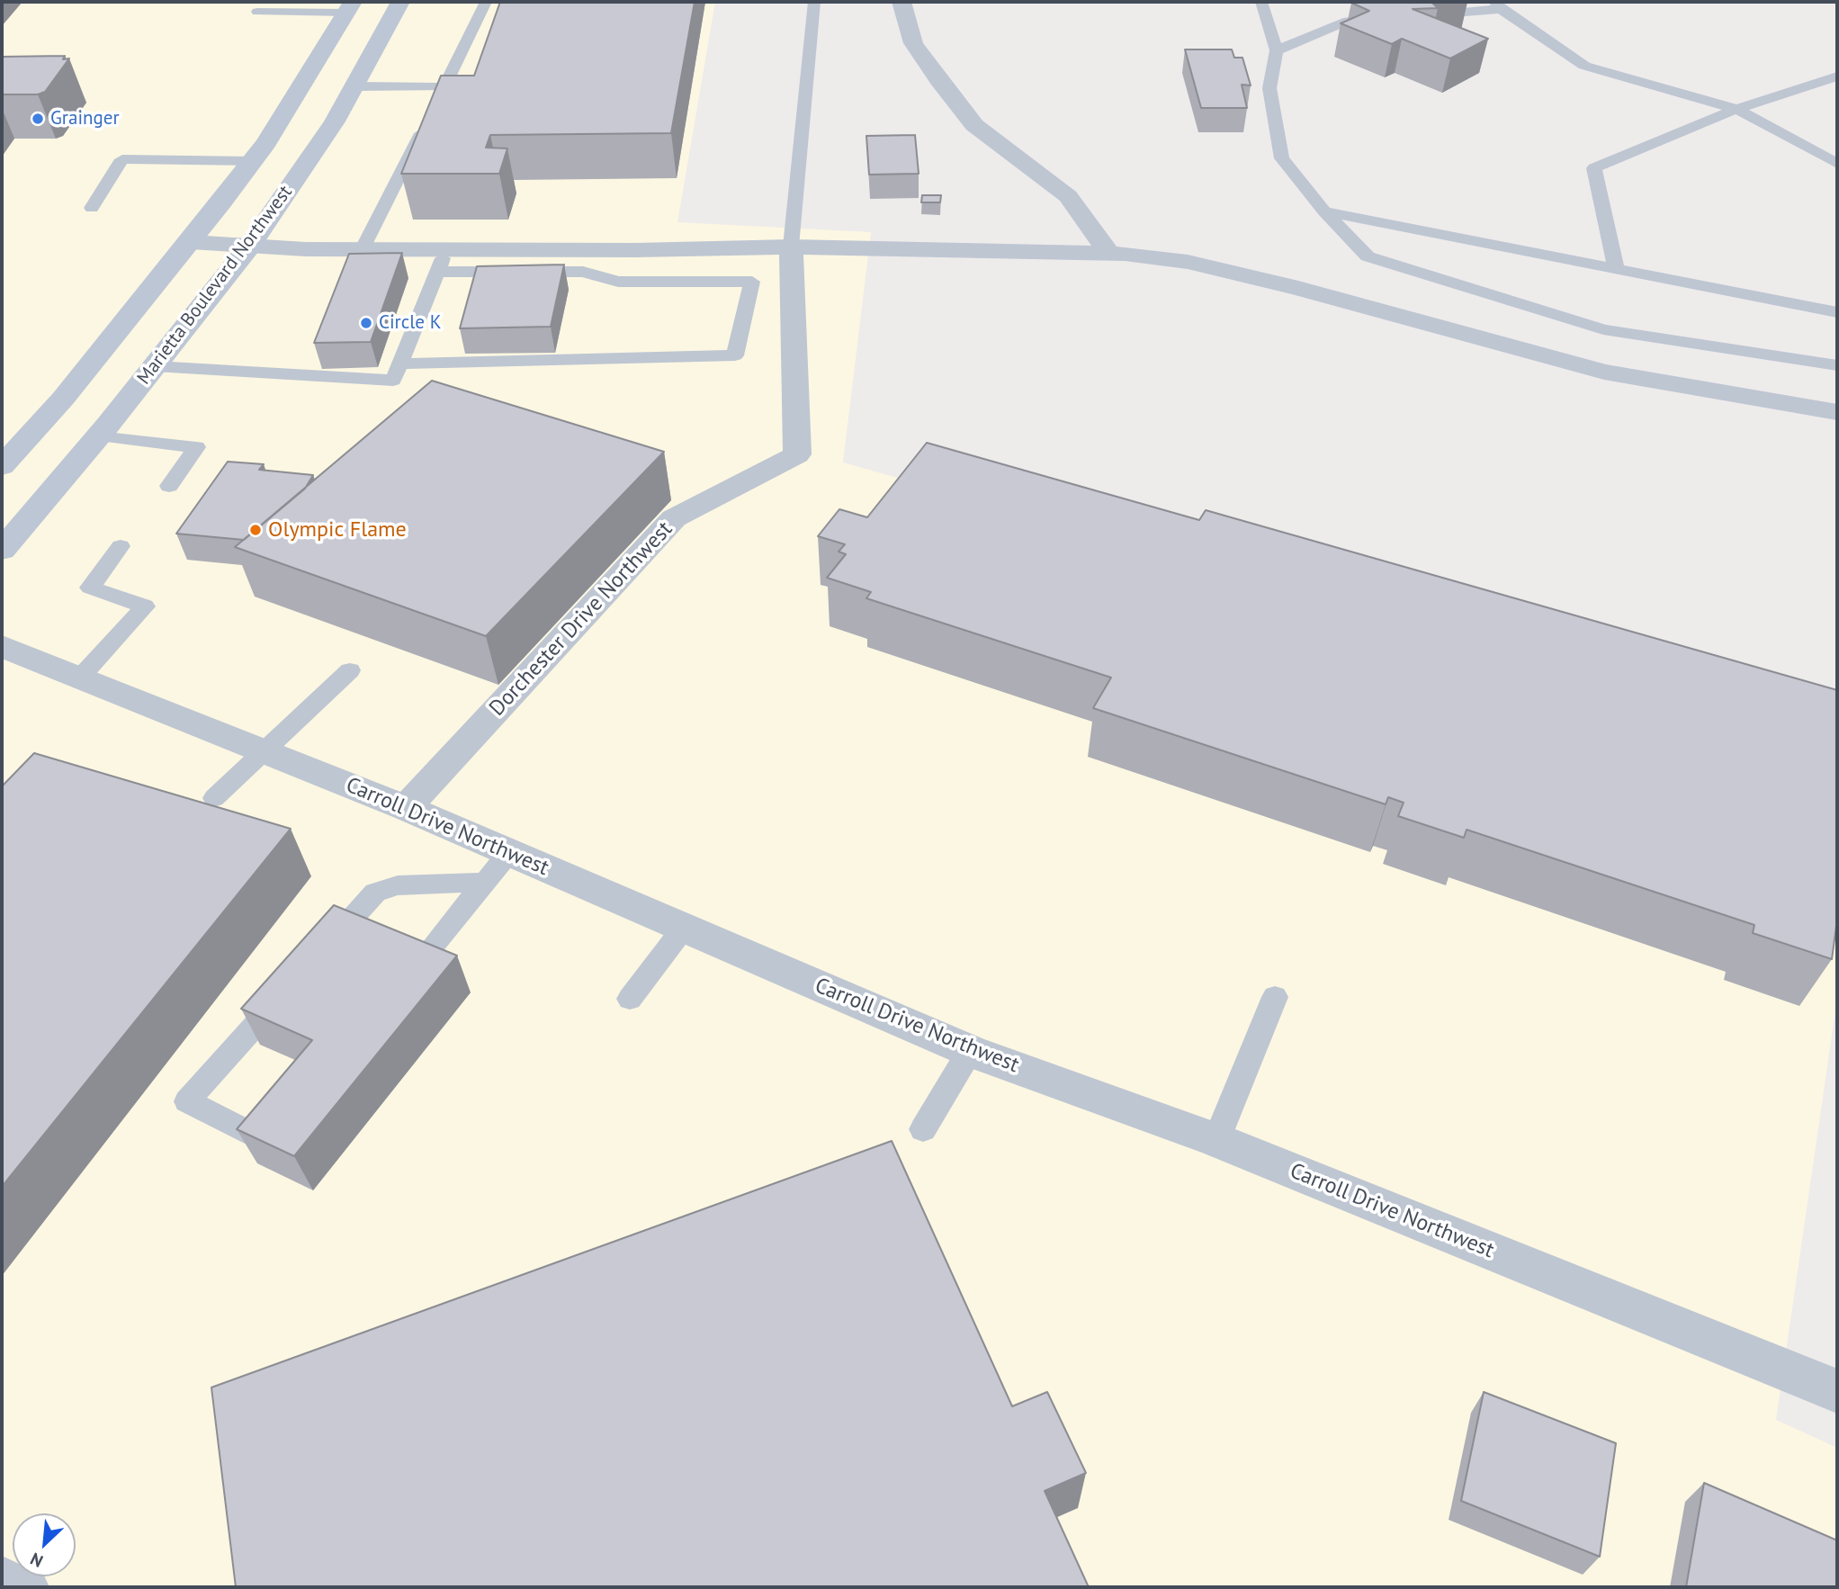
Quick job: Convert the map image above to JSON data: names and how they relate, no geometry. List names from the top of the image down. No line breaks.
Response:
{"streets":{"main road":["Marietta Boulevard Northwest"],"street":["Dorchester Drive Northwest","Carroll Drive Northwest"]},"crossings":[["Dorchester Drive Northwest","Carroll Drive Northwest"]],"places":["Grainger","Circle K","Olympic Flame"],"north":"bottom left"}
